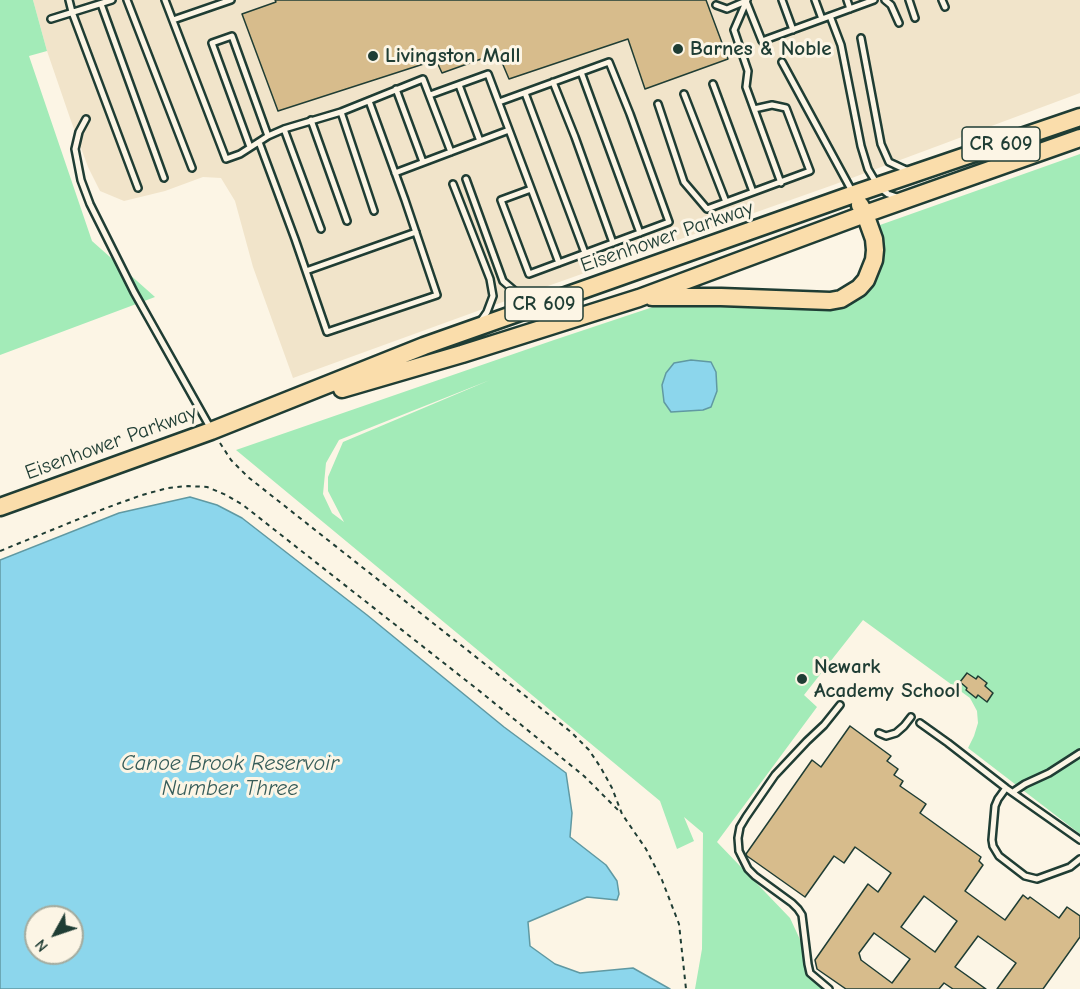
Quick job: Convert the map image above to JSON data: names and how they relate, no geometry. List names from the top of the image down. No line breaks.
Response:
{"streets":{"main road":["CR 609","Eisenhower Parkway"]},"water":["Canoe Brook Reservoir Number Three"],"places":["Barnes & Noble","Livingston Mall","Newark Academy School"],"north":"bottom left"}
